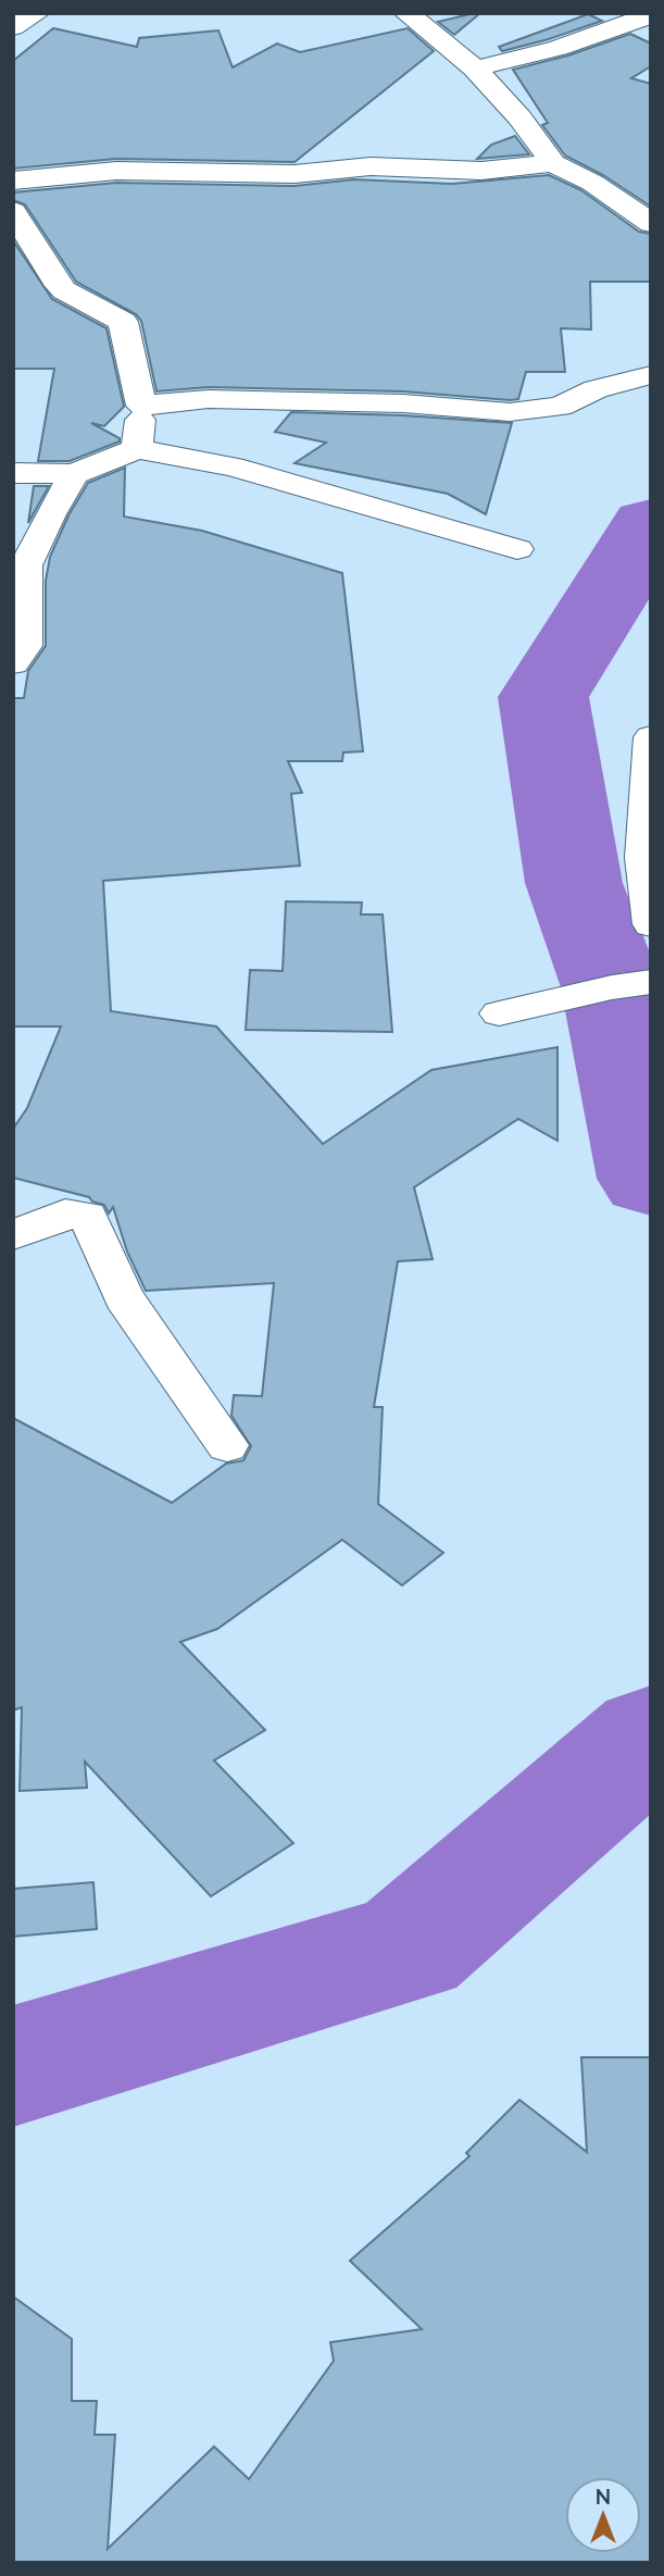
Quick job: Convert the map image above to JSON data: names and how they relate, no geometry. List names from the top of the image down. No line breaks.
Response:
{"north":"top"}
